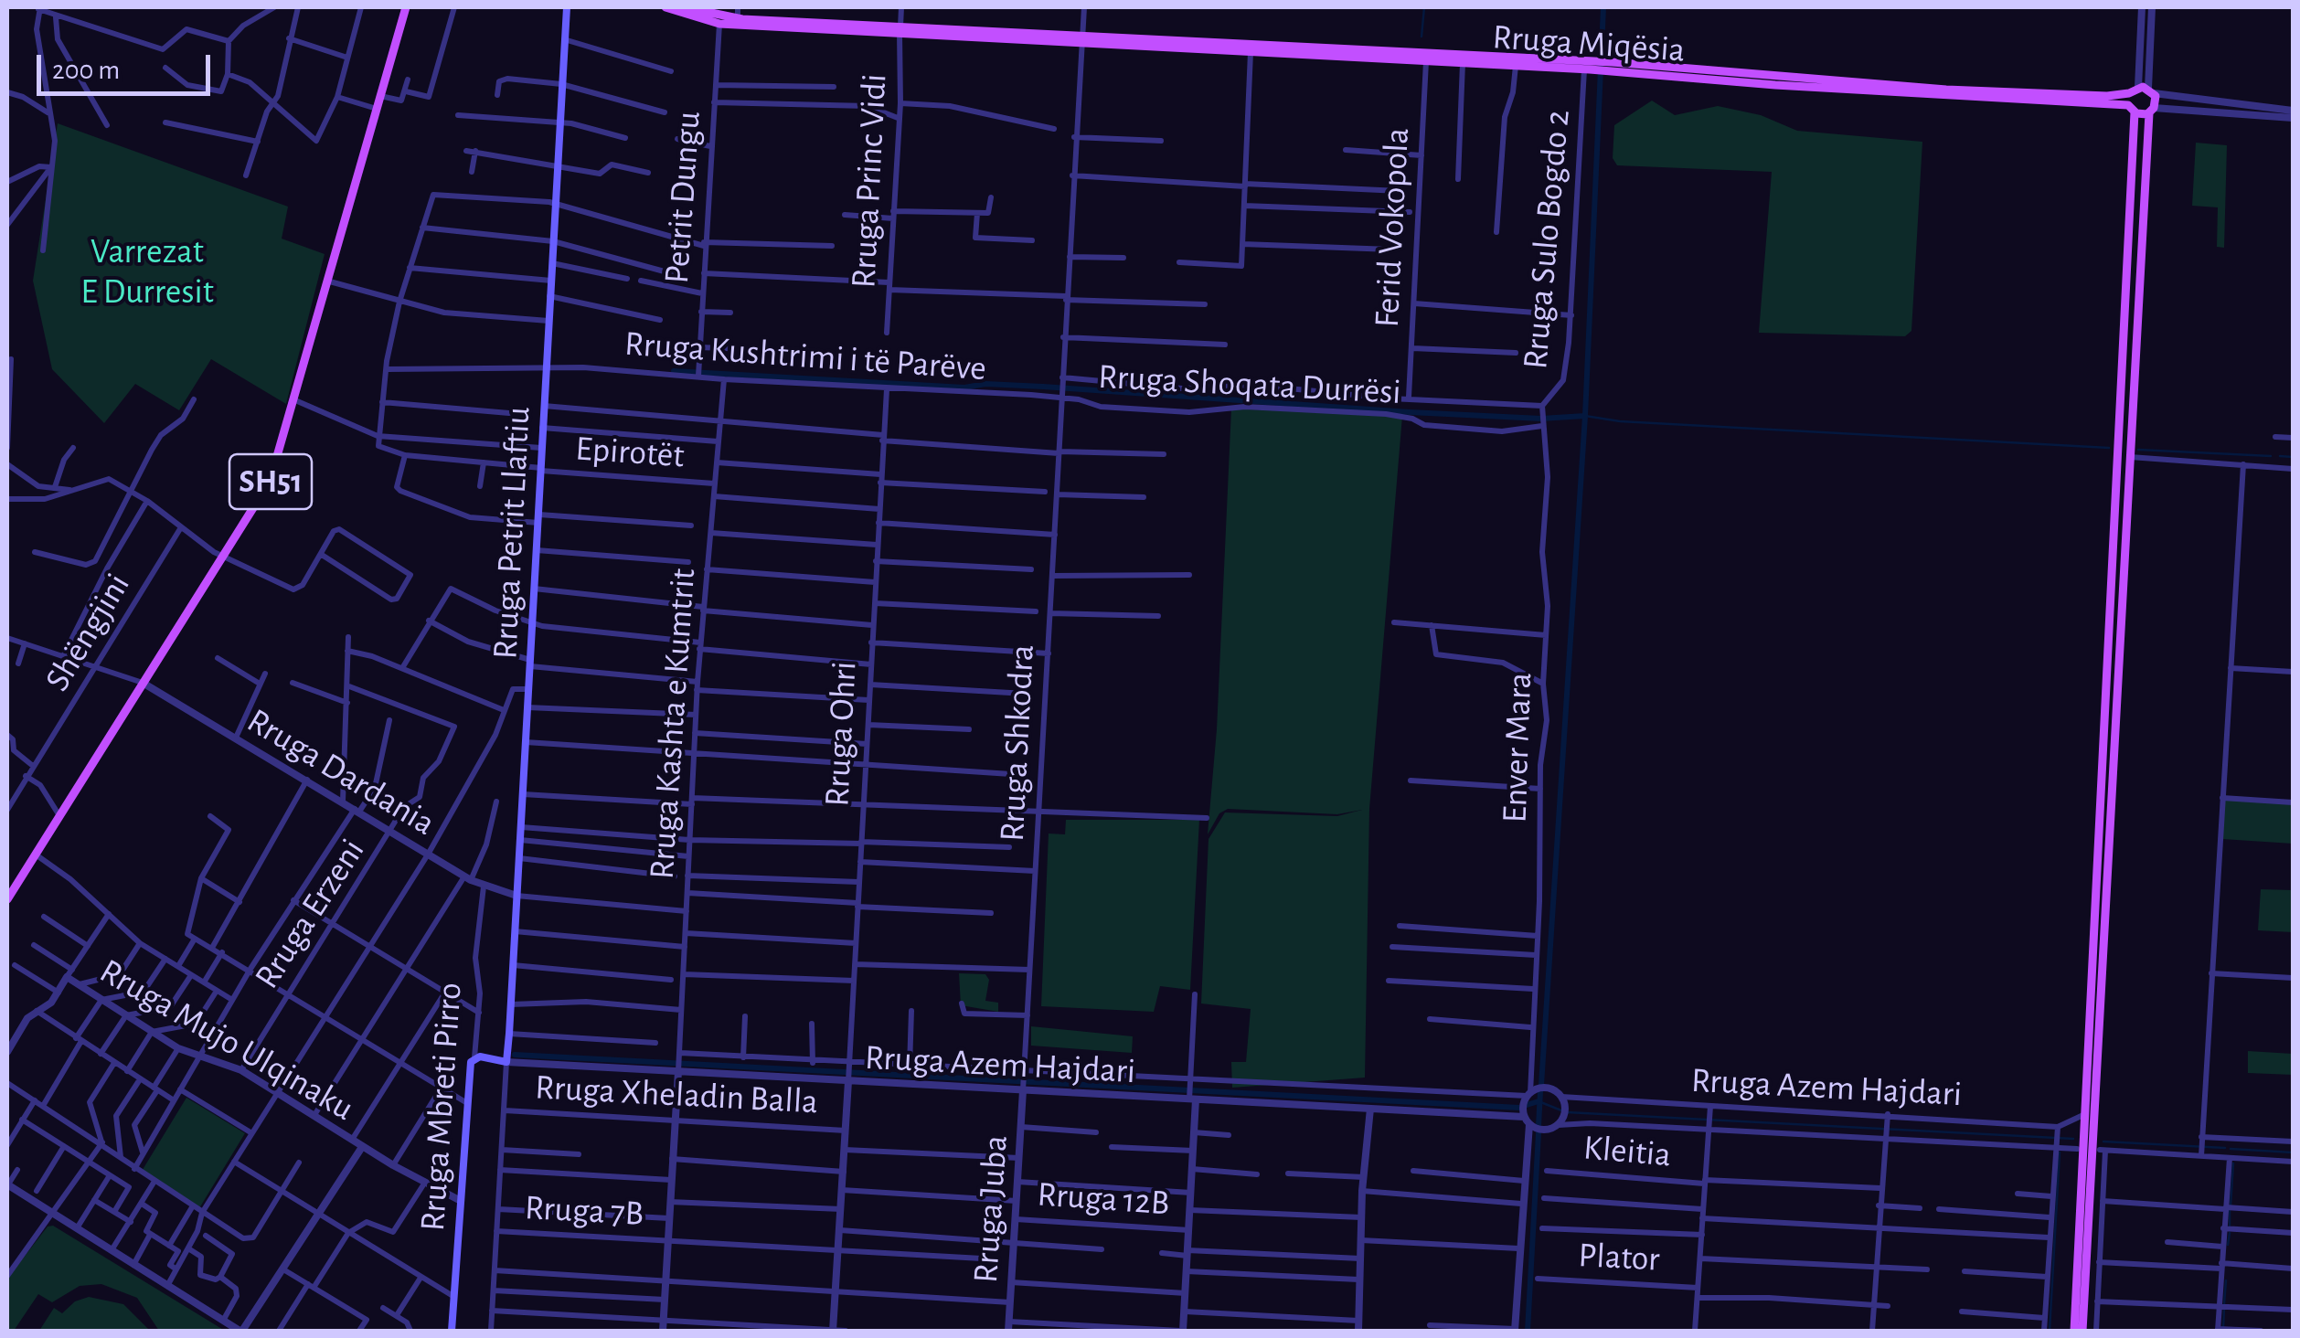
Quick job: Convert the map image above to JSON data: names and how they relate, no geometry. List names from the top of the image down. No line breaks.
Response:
{"streets":{"main road":["Rruga Miqësia","SH51","Rruga Petrit Llaftiu","Rruga Azem Hajdari","Rruga Mbreti Pirro"],"street":["Rruga Princ Vidi","Petrit Dungu","Ferid Vokopola","Rruga Sulo Bogdo 2","Rruga Kushtrimi i të Parëve","Rruga Shoqata Durrësi","Epirotët","Shëngjini","Rruga Kashta e Kumtrit","Rruga Ohri","Rruga Shkodra","Enver Mara","Rruga Dardania","Rruga Erzeni","Rruga Mujo Ulqinaku","Rruga Xheladin Balla","Kleitia","Rruga 12B","Rruga Juba","Rruga 7B","Plator"]},"crossings":[["Rruga Miqësia","Rruga Princ Vidi"],["Rruga Miqësia","Petrit Dungu"],["Rruga Miqësia","Ferid Vokopola"],["Rruga Miqësia","Rruga Sulo Bogdo 2"],["Rruga Miqësia","Rruga Shkodra"],["Petrit Dungu","Rruga Kushtrimi i të Parëve"],["Rruga Sulo Bogdo 2","Enver Mara"],["Rruga Kushtrimi i të Parëve","Rruga Shoqata Durrësi"],["Rruga Kushtrimi i të Parëve","Rruga Petrit Llaftiu"],["Rruga Kushtrimi i të Parëve","Rruga Kashta e Kumtrit"],["Rruga Kushtrimi i të Parëve","Rruga Ohri"],["Rruga Kushtrimi i të Parëve","Rruga Shkodra"],["Rruga Shoqata Durrësi","Rruga Shkodra"],["Rruga Shoqata Durrësi","Enver Mara"],["Epirotët","Rruga Petrit Llaftiu"],["Epirotët","Rruga Kashta e Kumtrit"],["SH51","Rruga Dardania"],["Rruga Petrit Llaftiu","Rruga Dardania"],["Rruga Petrit Llaftiu","Rruga Azem Hajdari"],["Rruga Kashta e Kumtrit","Rruga Azem Hajdari"],["Rruga Ohri","Rruga Azem Hajdari"],["Rruga Shkodra","Rruga Azem Hajdari"],["Rruga Shkodra","Rruga Juba"],["Enver Mara","Rruga Azem Hajdari"],["Rruga Dardania","Rruga Erzeni"],["Rruga Dardania","Rruga Mbreti Pirro"],["Rruga Erzeni","Rruga Mujo Ulqinaku"],["Rruga Mujo Ulqinaku","Rruga Mbreti Pirro"],["Rruga Azem Hajdari","Rruga Mbreti Pirro"],["Rruga Azem Hajdari","Rruga Juba"],["Rruga 12B","Rruga Juba"]],"parks":["Varrezat E Durresit"],"scale_bar":"200 m"}
